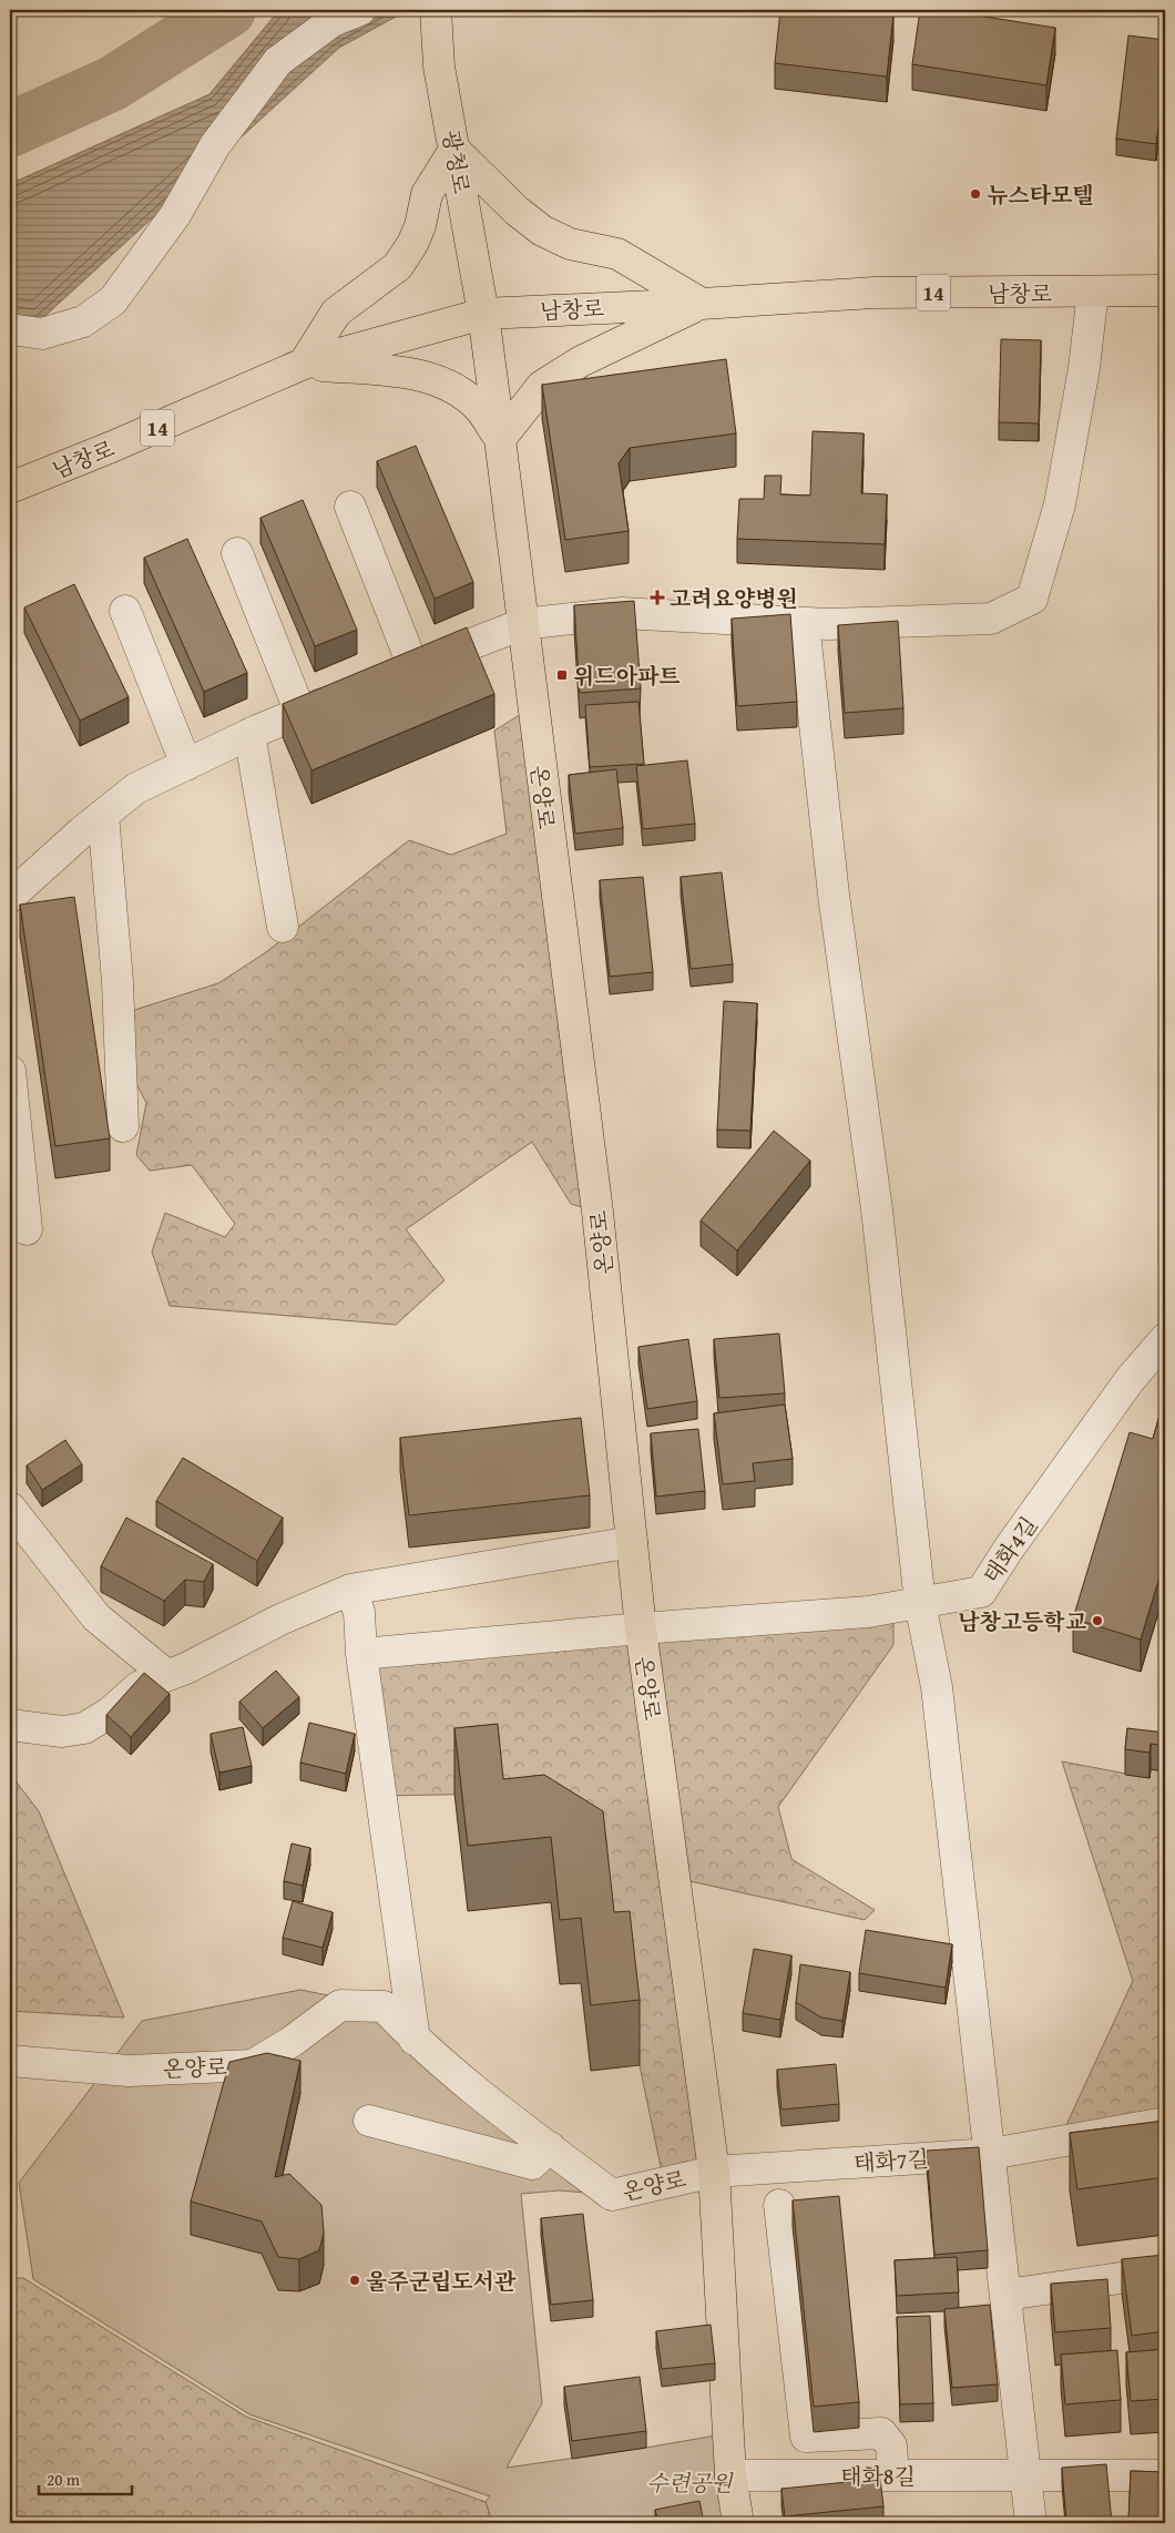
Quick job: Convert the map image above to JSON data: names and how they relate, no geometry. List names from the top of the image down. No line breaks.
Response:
{"streets":{"main road":["광청로","14","남창로","온양로"],"street":["태화4길","태화7길","태화8길"]},"crossings":[["광청로","남창로"],["광청로","온양로"],["남창로","온양로"],["온양로","태화4길"],["온양로","태화7길"],["온양로","태화8길"]],"parks":["수련공원"],"places":{"other":["뉴스타모텔","남창고등학교","울주군립도서관"],"health":["고려요양병원"],"transit":["위드아파트"]},"scale_bar":"20 m"}
